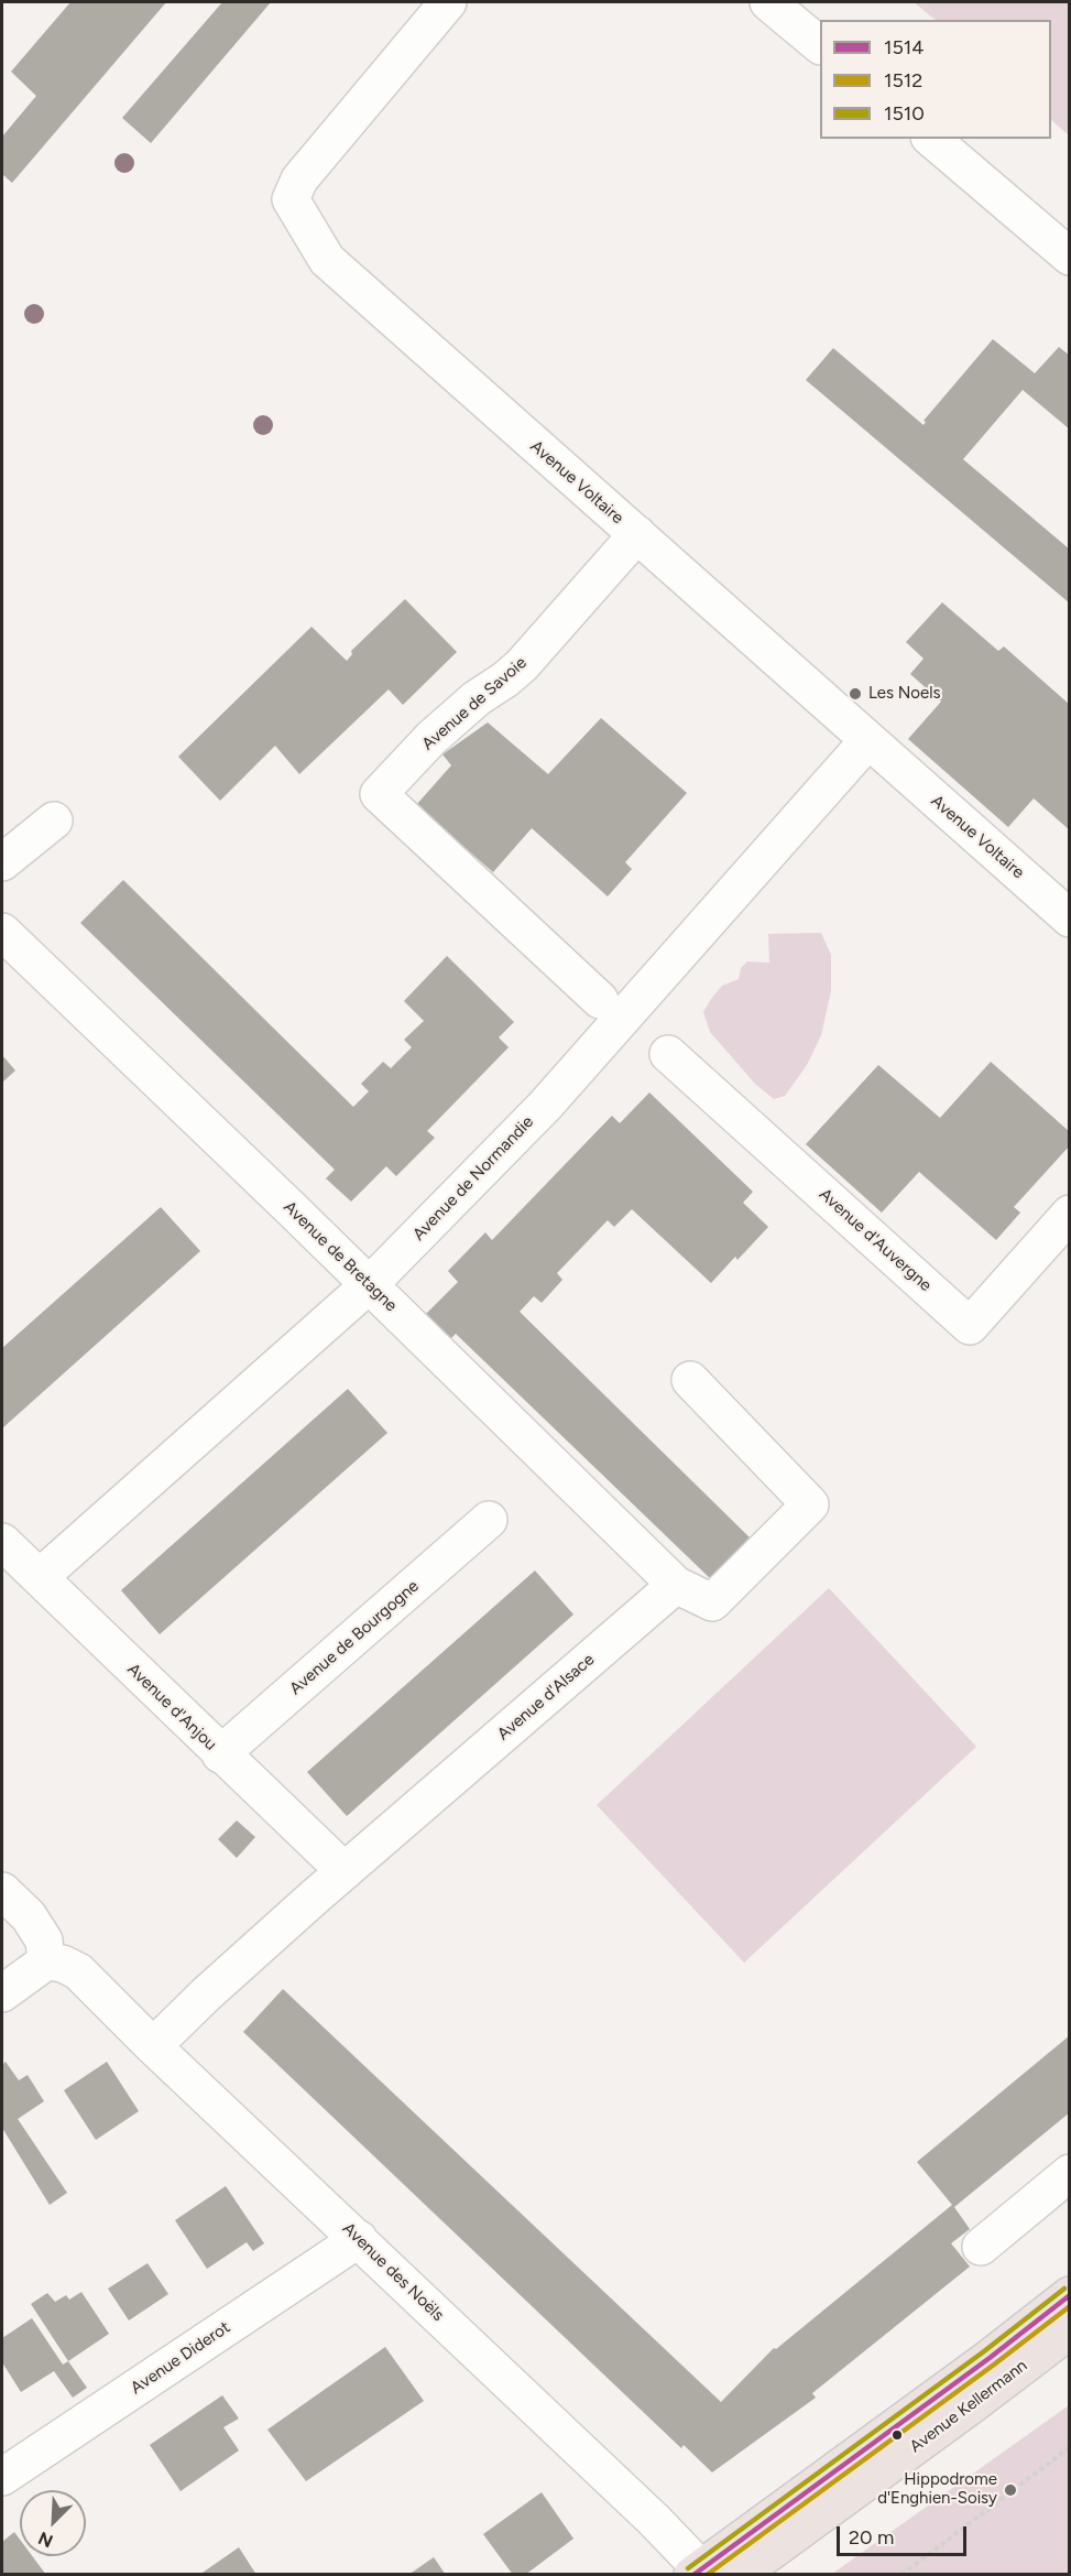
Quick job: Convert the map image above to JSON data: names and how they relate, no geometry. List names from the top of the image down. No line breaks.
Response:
{"streets":{"main road":["Avenue Kellermann"],"street":["Avenue Voltaire","Avenue de Savoie","Avenue de Normandie","Avenue d'Auvergne","Avenue de Bretagne","Avenue de Bourgogne","Avenue d'Alsace","Avenue d'Anjou","Avenue des Noëls","Avenue Diderot"]},"crossings":[["Avenue Voltaire","Avenue de Savoie"],["Avenue Voltaire","Avenue de Normandie"],["Avenue de Normandie","Avenue de Bretagne"],["Avenue de Normandie","Avenue d'Anjou"],["Avenue de Bretagne","Avenue d'Alsace"],["Avenue de Bourgogne","Avenue d'Anjou"],["Avenue d'Alsace","Avenue d'Anjou"],["Avenue d'Alsace","Avenue des Noëls"],["Avenue des Noëls","Avenue Diderot"],["Avenue des Noëls","Avenue Kellermann"]],"places":["Les Noels","Hippodrome d'Enghien-Soisy"],"lines":["transit line 1510","transit line 1514","transit line 1512"],"legend":["1514","1512","1510"],"scale_bar":"20 m","north":"bottom left"}
